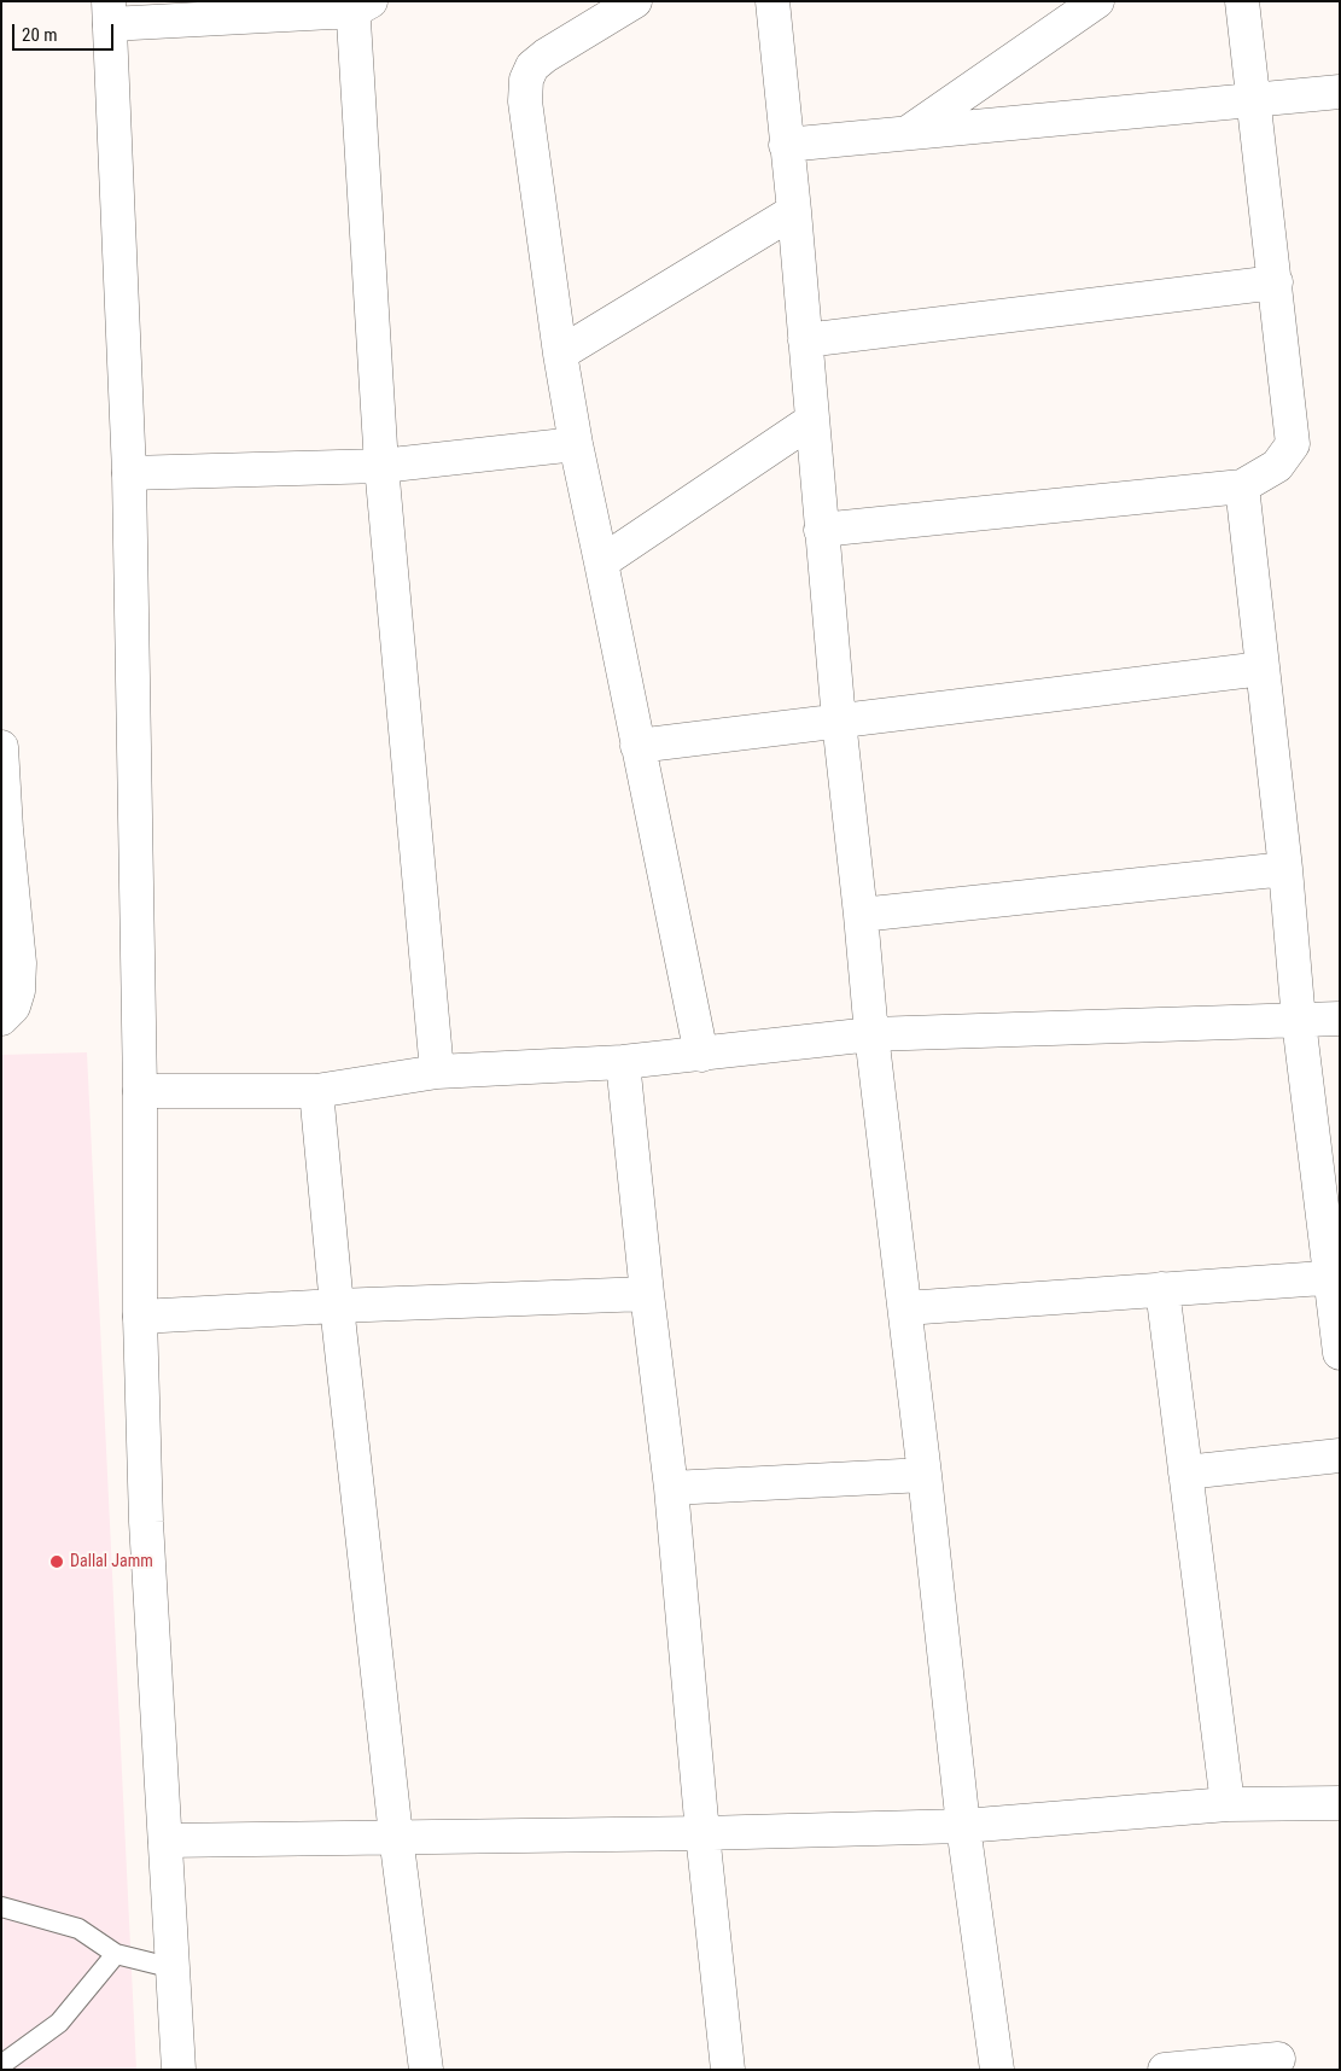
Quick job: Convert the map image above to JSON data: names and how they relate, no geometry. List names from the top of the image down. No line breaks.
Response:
{"places":["Dallal Jamm"],"scale_bar":"20 m"}
